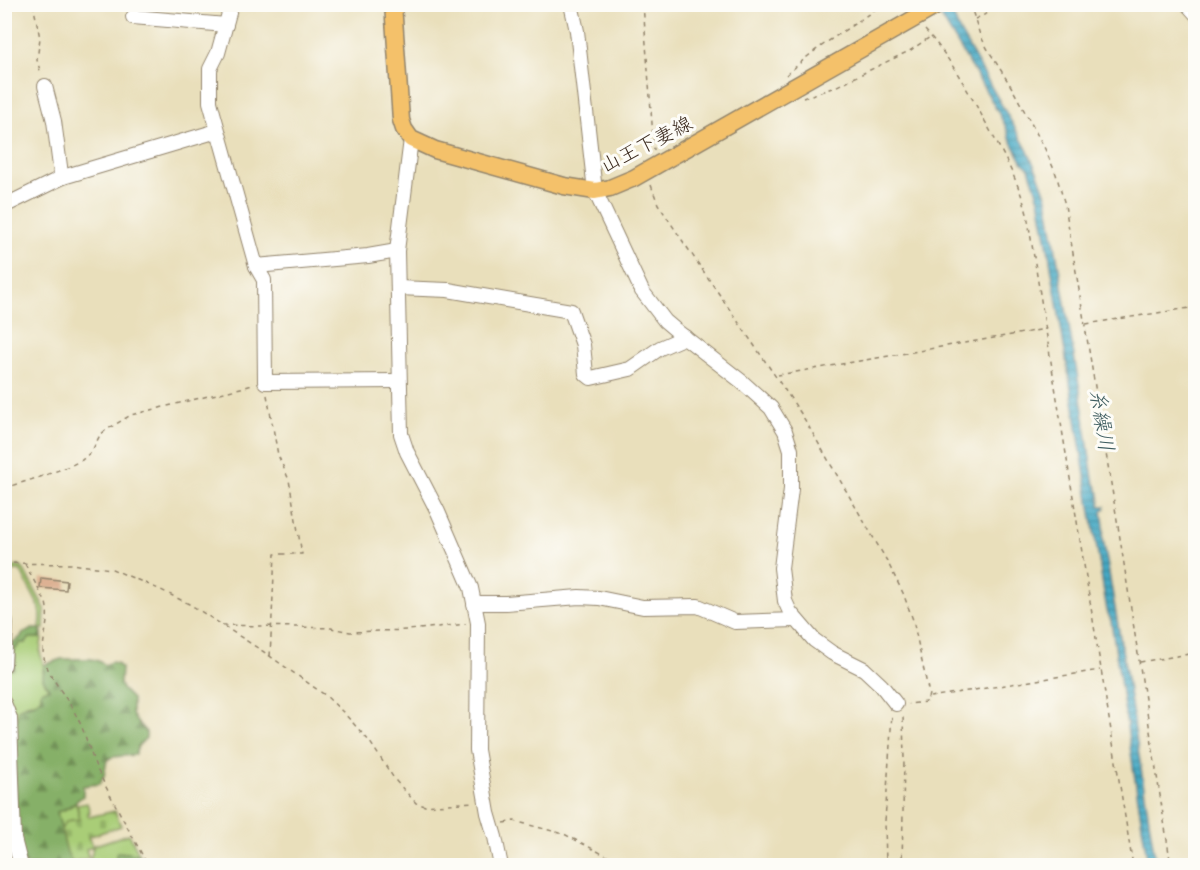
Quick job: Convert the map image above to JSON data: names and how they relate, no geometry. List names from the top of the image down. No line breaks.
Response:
{"streets":{"main road":["山王下妻線"]},"water":["糸繰川"]}
